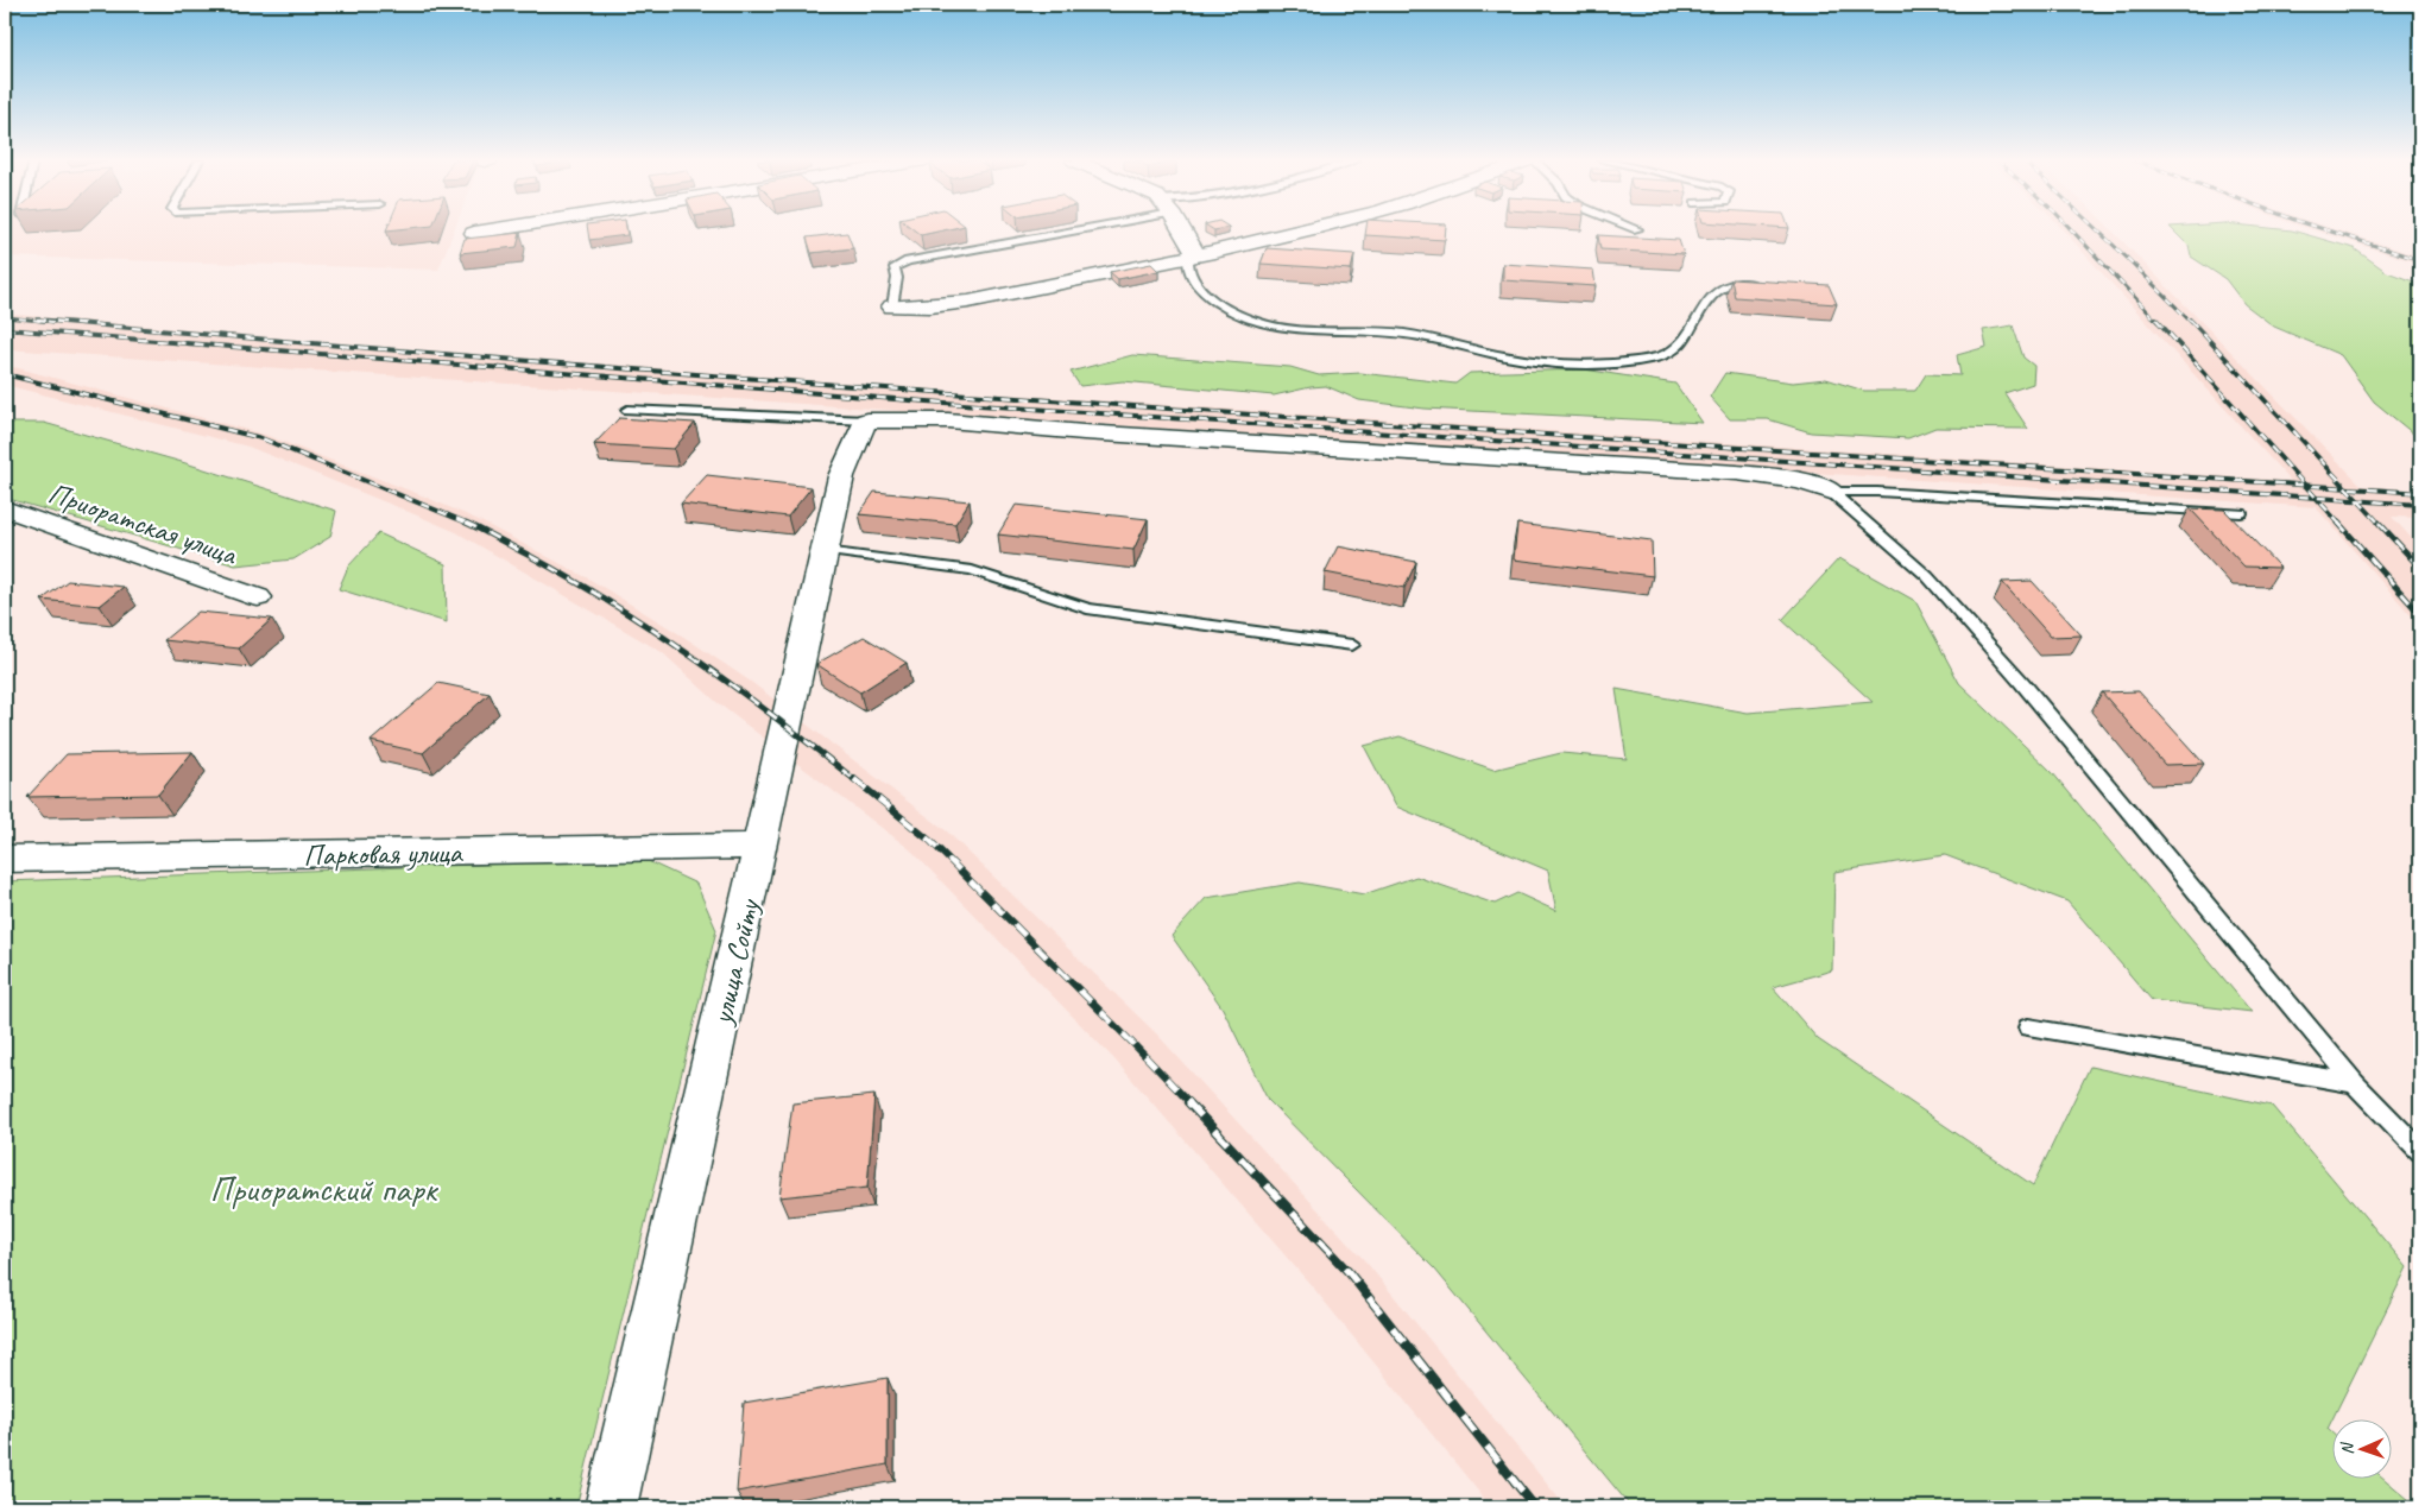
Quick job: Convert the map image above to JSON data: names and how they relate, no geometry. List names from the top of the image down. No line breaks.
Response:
{"streets":{"street":["Приоратская улица","Парковая улица","улица Сойту"]},"crossings":[["Парковая улица","улица Сойту"]],"parks":["Приоратский парк"],"north":"left"}
